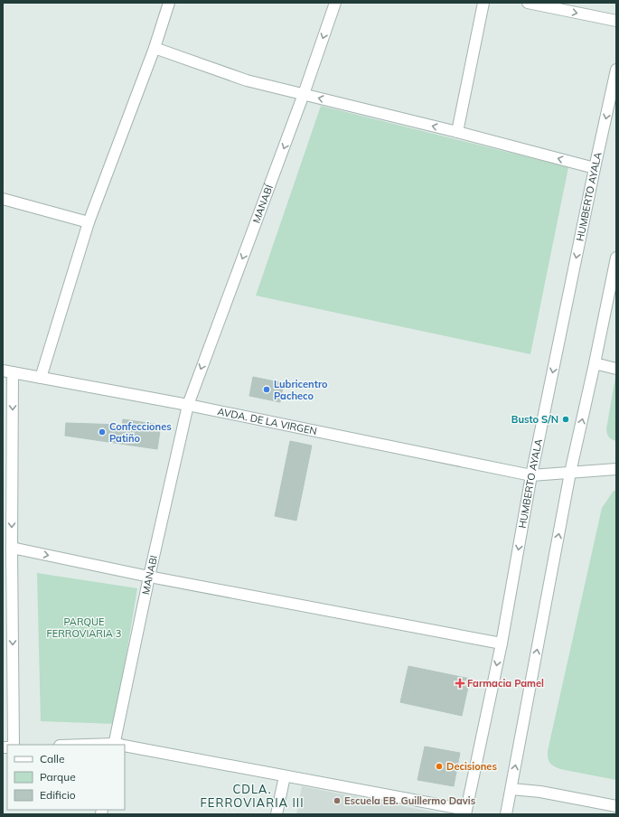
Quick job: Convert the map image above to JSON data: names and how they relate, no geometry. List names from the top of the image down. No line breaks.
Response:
{"streets":{"street":["HUMBERTO AYALA","MANABÍ","AVDA. DE LA VIRGEN","MANABI"]},"crossings":[["HUMBERTO AYALA","AVDA. DE LA VIRGEN"],["MANABÍ","AVDA. DE LA VIRGEN"],["MANABÍ","MANABI"],["AVDA. DE LA VIRGEN","MANABI"]],"one_way":["MANABÍ"],"districts":["CDLA. FERROVIARIA III"],"parks":["PARQUE FERROVIARIA 3"],"places":{"other":["Lubricentro Pacheco","Busto S/N","Confecciones Patiño","Decisiones","Escuela EB. Guillermo Davis"],"health":["Farmacia Pamel"]},"legend":["Calle","Parque","Edificio"]}
